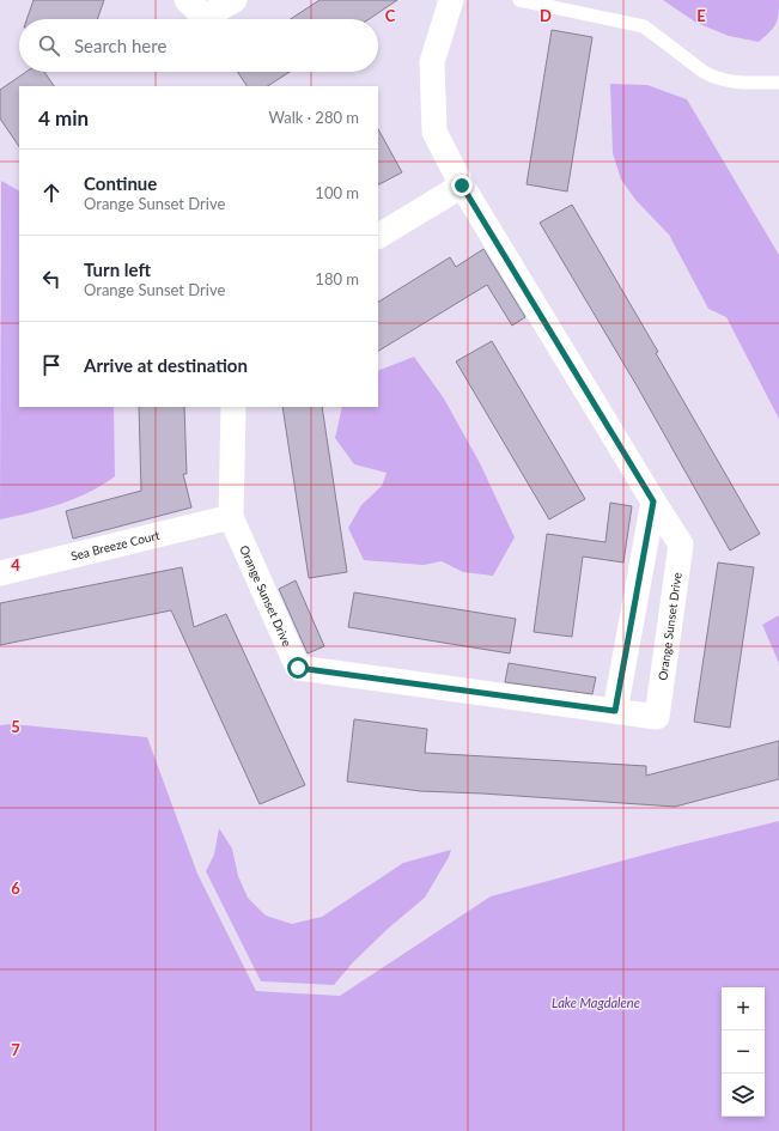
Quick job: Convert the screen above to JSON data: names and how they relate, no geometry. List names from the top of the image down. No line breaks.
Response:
{"streets":{"street":["Sea Breeze Court","Orange Sunset Drive"]},"crossings":[["Sea Breeze Court","Orange Sunset Drive"]],"water":["Lake Magdalene"],"page":{"search":"Search here","heading":["4 min","Walk · 280 m"],"list":[["Continue","Orange Sunset Drive","100 m"],["Turn left","Orange Sunset Drive","180 m"],"Arrive at destination"],"map_buttons":["+","−"]},"grid":{"columns":["C","D","E"],"rows":["4","5","6","7"]}}
